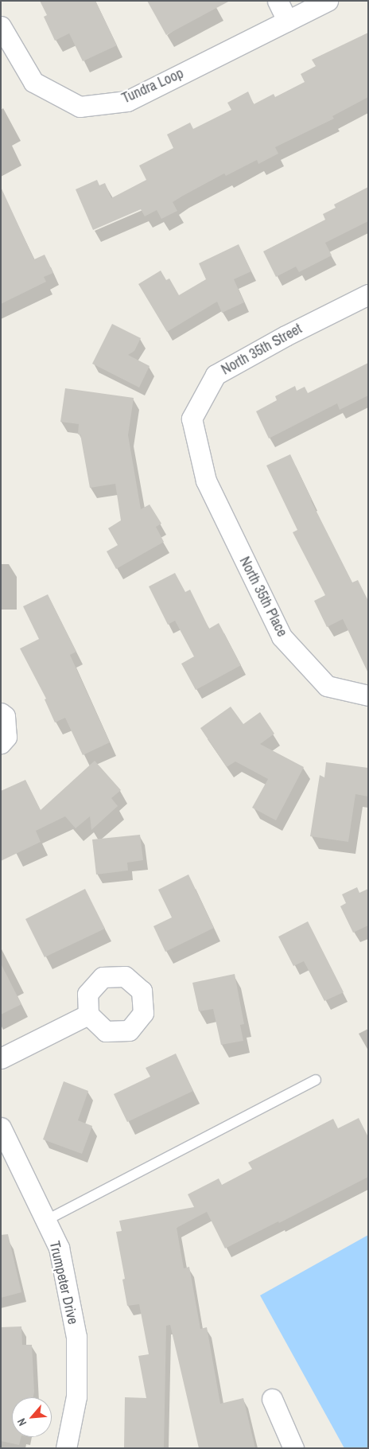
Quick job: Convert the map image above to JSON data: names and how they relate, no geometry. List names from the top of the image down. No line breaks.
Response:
{"streets":{"street":["Tundra Loop","North 35th Street","North 35th Place","Trumpeter Drive"]},"crossings":[["North 35th Street","North 35th Place"]],"north":"bottom left"}
